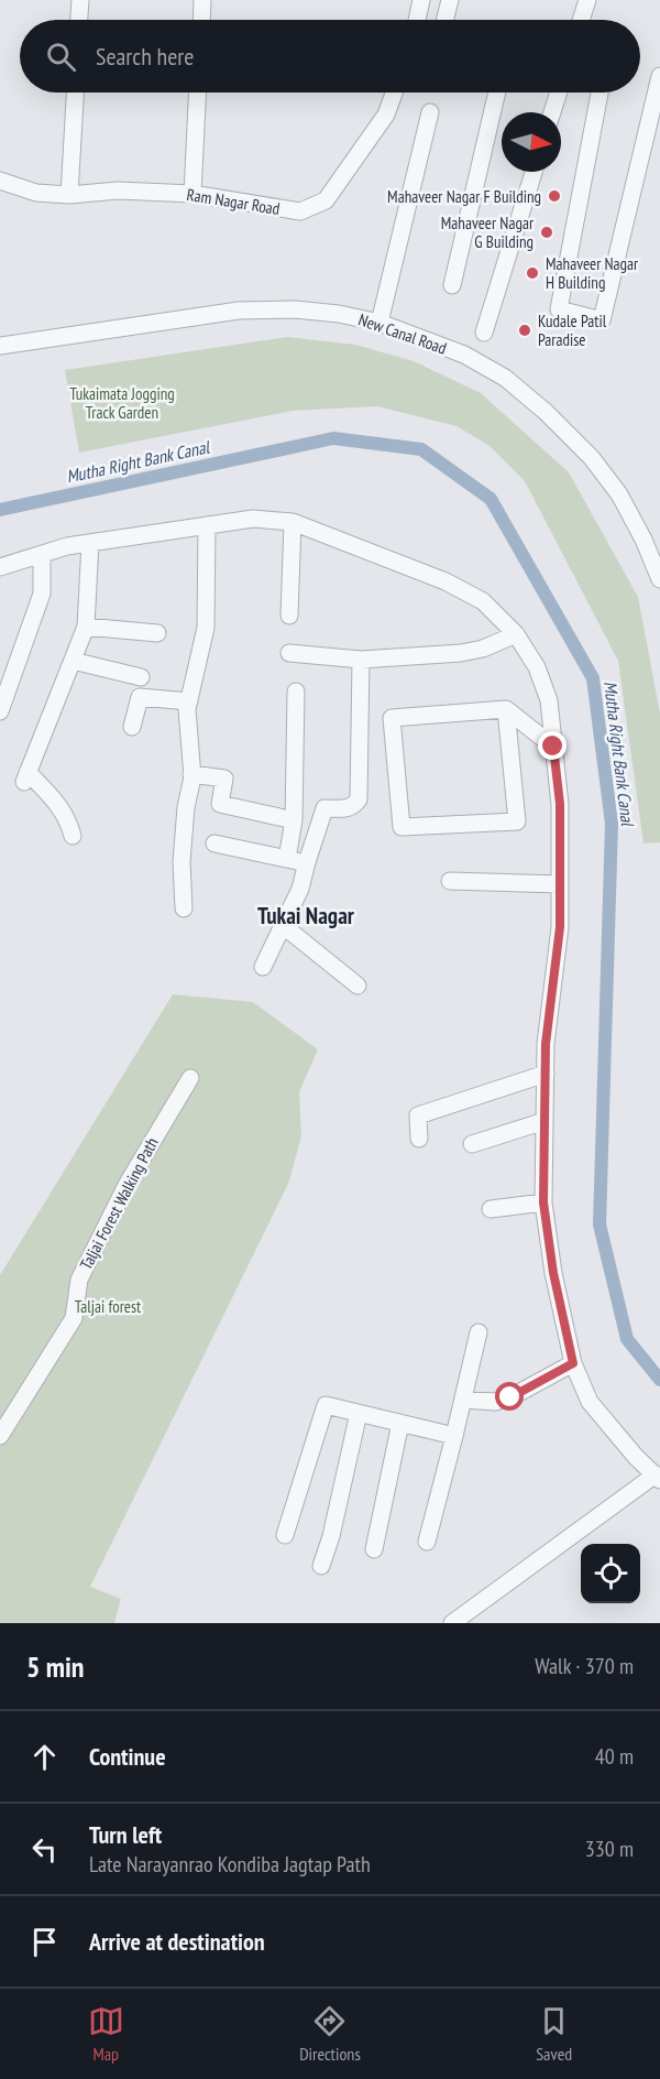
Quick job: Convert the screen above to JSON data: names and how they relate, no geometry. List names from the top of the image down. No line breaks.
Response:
{"streets":{"street":["Ram Nagar Road","New Canal Road","Taljai Forest Walking Path"]},"districts":["Tukai Nagar"],"water":["Mutha Right Bank Canal"],"parks":["Tukaimata Jogging Track Garden","Taljai forest"],"places":["Mahaveer Nagar F Building","Mahaveer Nagar G Building","Mahaveer Nagar H Building","Kudale Patil Paradise"],"north":"right","page":{"search":"Search here","heading":["5 min","Walk · 370 m"],"list":[["Continue","40 m"],["Turn left","Late Narayanrao Kondiba Jagtap Path","330 m"],"Arrive at destination"],"nav":["Map","Directions","Saved"]}}
